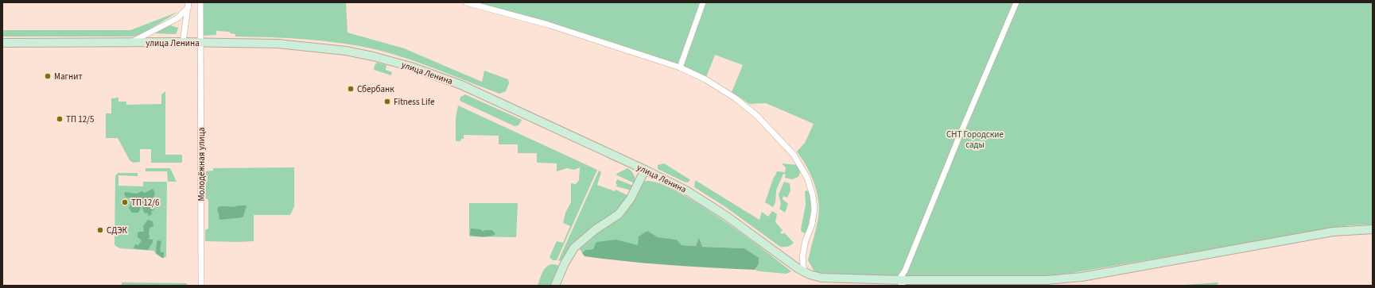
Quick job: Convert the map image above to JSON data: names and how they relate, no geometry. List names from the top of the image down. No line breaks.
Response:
{"streets":{"main road":["улица Ленина"],"street":["Молодёжная улица"]},"crossings":[["улица Ленина","Молодёжная улица"]],"parks":["СНТ Городские сады"],"places":["Магнит","Сбербанк","Fitness Life","ТП 12/5","ТП 12/6","СДЭК"]}
